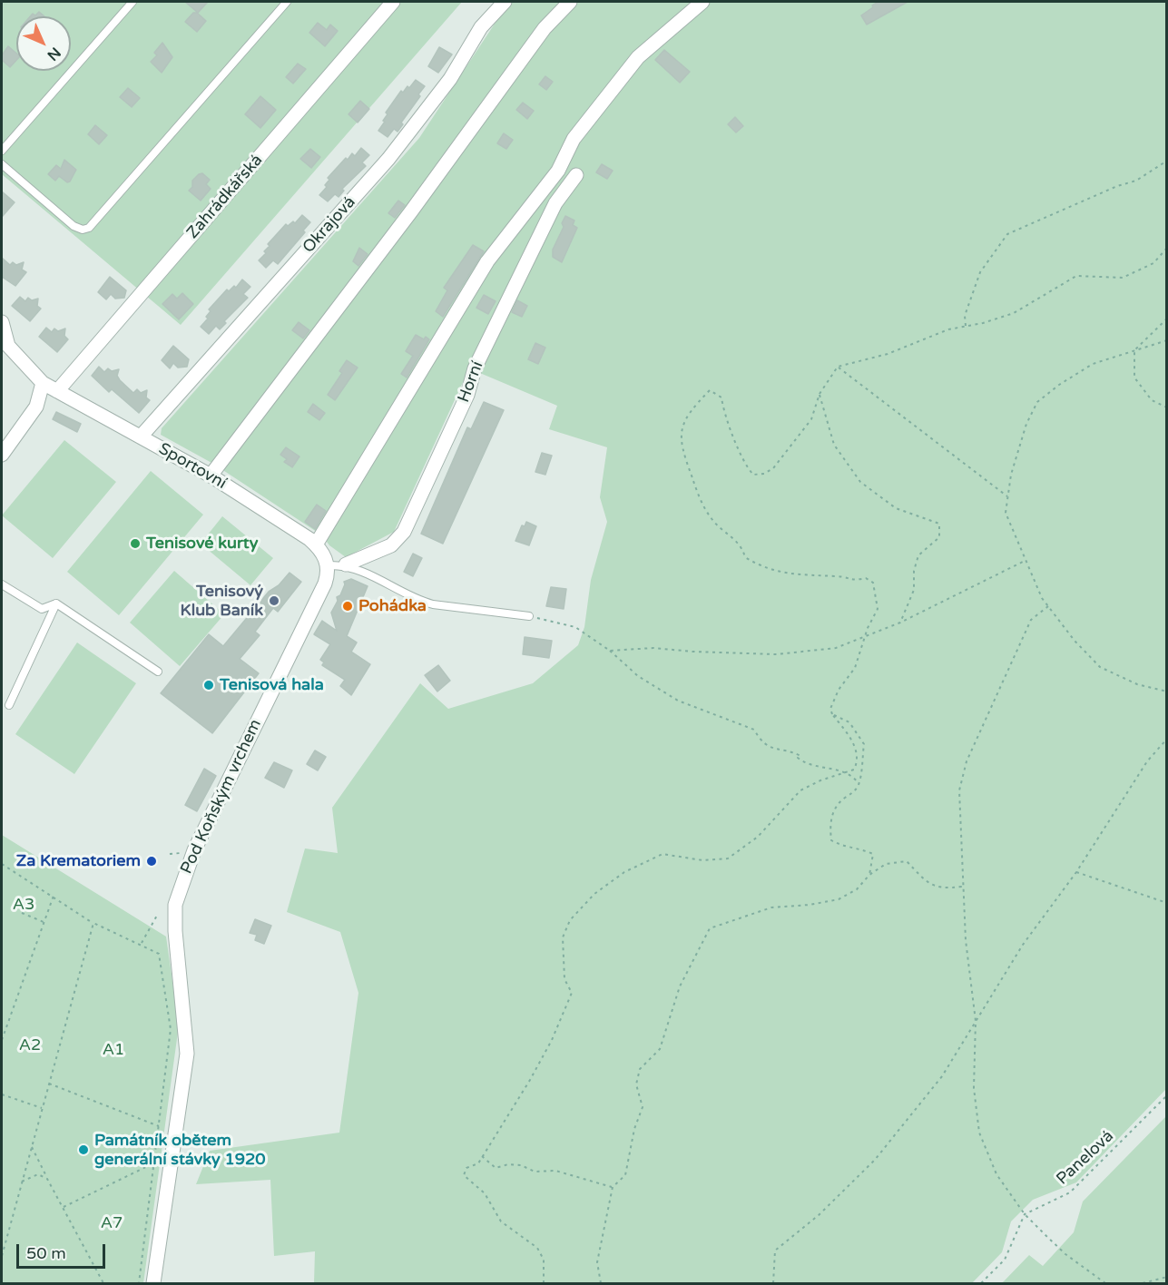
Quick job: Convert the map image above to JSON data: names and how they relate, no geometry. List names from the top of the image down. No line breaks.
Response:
{"streets":{"street":["Zahrádkářská","Okrajová","Horní","Sportovní","Pod Koňským vrchem"],"path":["Panelová"]},"crossings":[["Zahrádkářská","Sportovní"],["Okrajová","Sportovní"],["Sportovní","Pod Koňským vrchem"]],"parks":["A3","A2","A1","A7"],"places":["Tenisové kurty","Tenisový Klub Baník","Pohádka","Tenisová hala","Za Krematoriem","Památník obětem generální stávky 1920"],"scale_bar":"50 m","north":"bottom right"}
